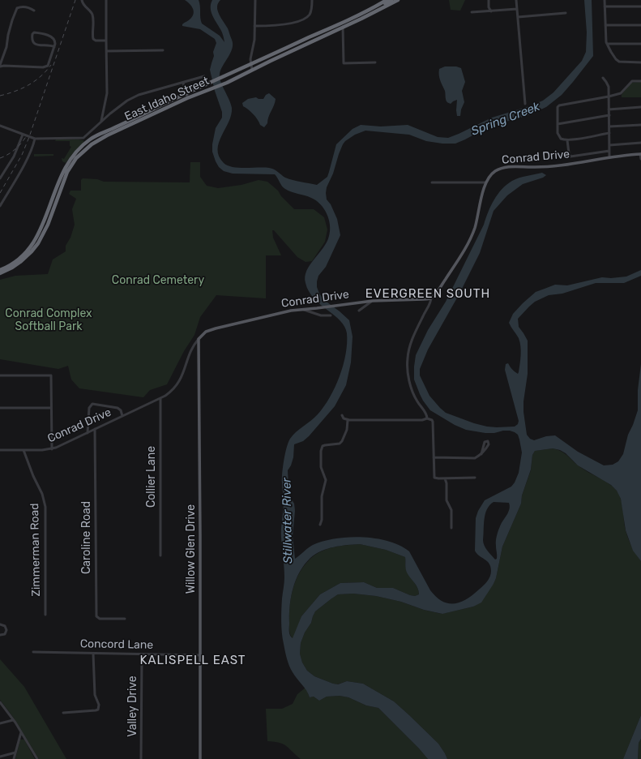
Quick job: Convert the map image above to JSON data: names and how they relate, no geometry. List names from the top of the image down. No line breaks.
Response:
{"streets":{"highway":["East Idaho Street"],"main road":["Conrad Drive","Willow Glen Drive"],"street":["Collier Lane","Caroline Road","Zimmerman Road","Concord Lane","Valley Drive"]},"crossings":[["Conrad Drive","Collier Lane"],["Conrad Drive","Caroline Road"],["Conrad Drive","Willow Glen Drive"],["Conrad Drive","Zimmerman Road"],["Willow Glen Drive","Concord Lane"],["Concord Lane","Valley Drive"]],"districts":["EVERGREEN SOUTH","KALISPELL EAST"],"water":["Spring Creek","Stillwater River"],"parks":["Conrad Cemetery","Conrad Complex Softball Park"]}
